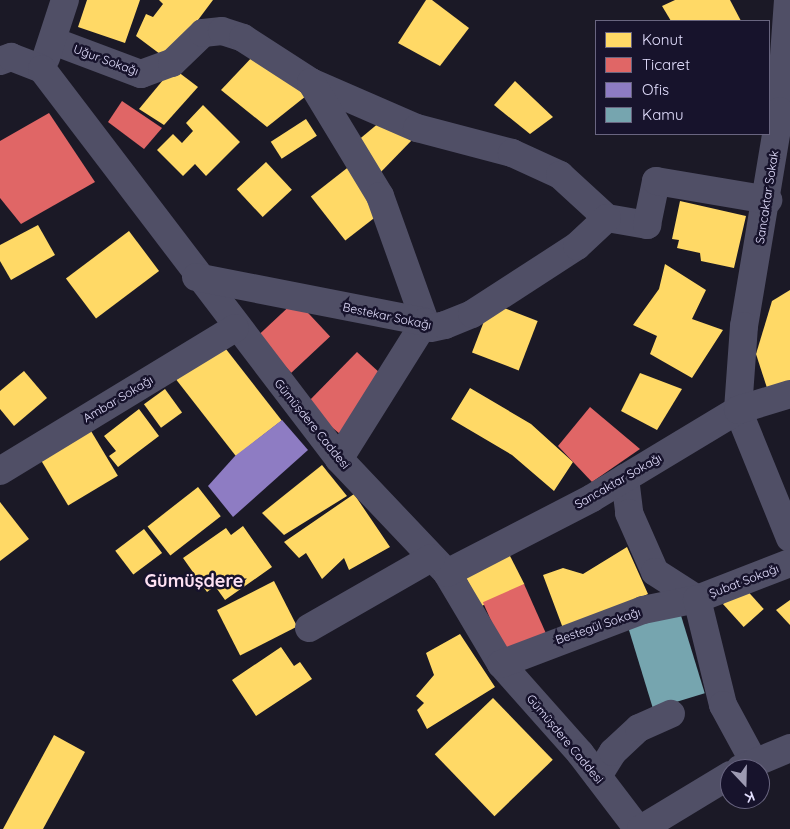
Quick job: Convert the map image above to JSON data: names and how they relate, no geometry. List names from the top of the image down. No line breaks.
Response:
{"streets":{"street":["Uğur Sokağı","Sancaktar Sokak","Bestekar Sokağı","Ambar Sokağı","Gümüşdere Caddesi","Sancaktar Sokağı","Şubat Sokağı","Bestegül Sokağı"]},"crossings":[["Uğur Sokağı","Bestekar Sokağı"],["Sancaktar Sokak","Sancaktar Sokağı"],["Bestekar Sokağı","Gümüşdere Caddesi"],["Ambar Sokağı","Gümüşdere Caddesi"],["Gümüşdere Caddesi","Sancaktar Sokağı"],["Gümüşdere Caddesi","Bestegül Sokağı"],["Sancaktar Sokağı","Şubat Sokağı"],["Şubat Sokağı","Bestegül Sokağı"]],"districts":["Gümüşdere"],"legend":["Konut","Ticaret","Ofis","Kamu"],"north":"bottom"}
